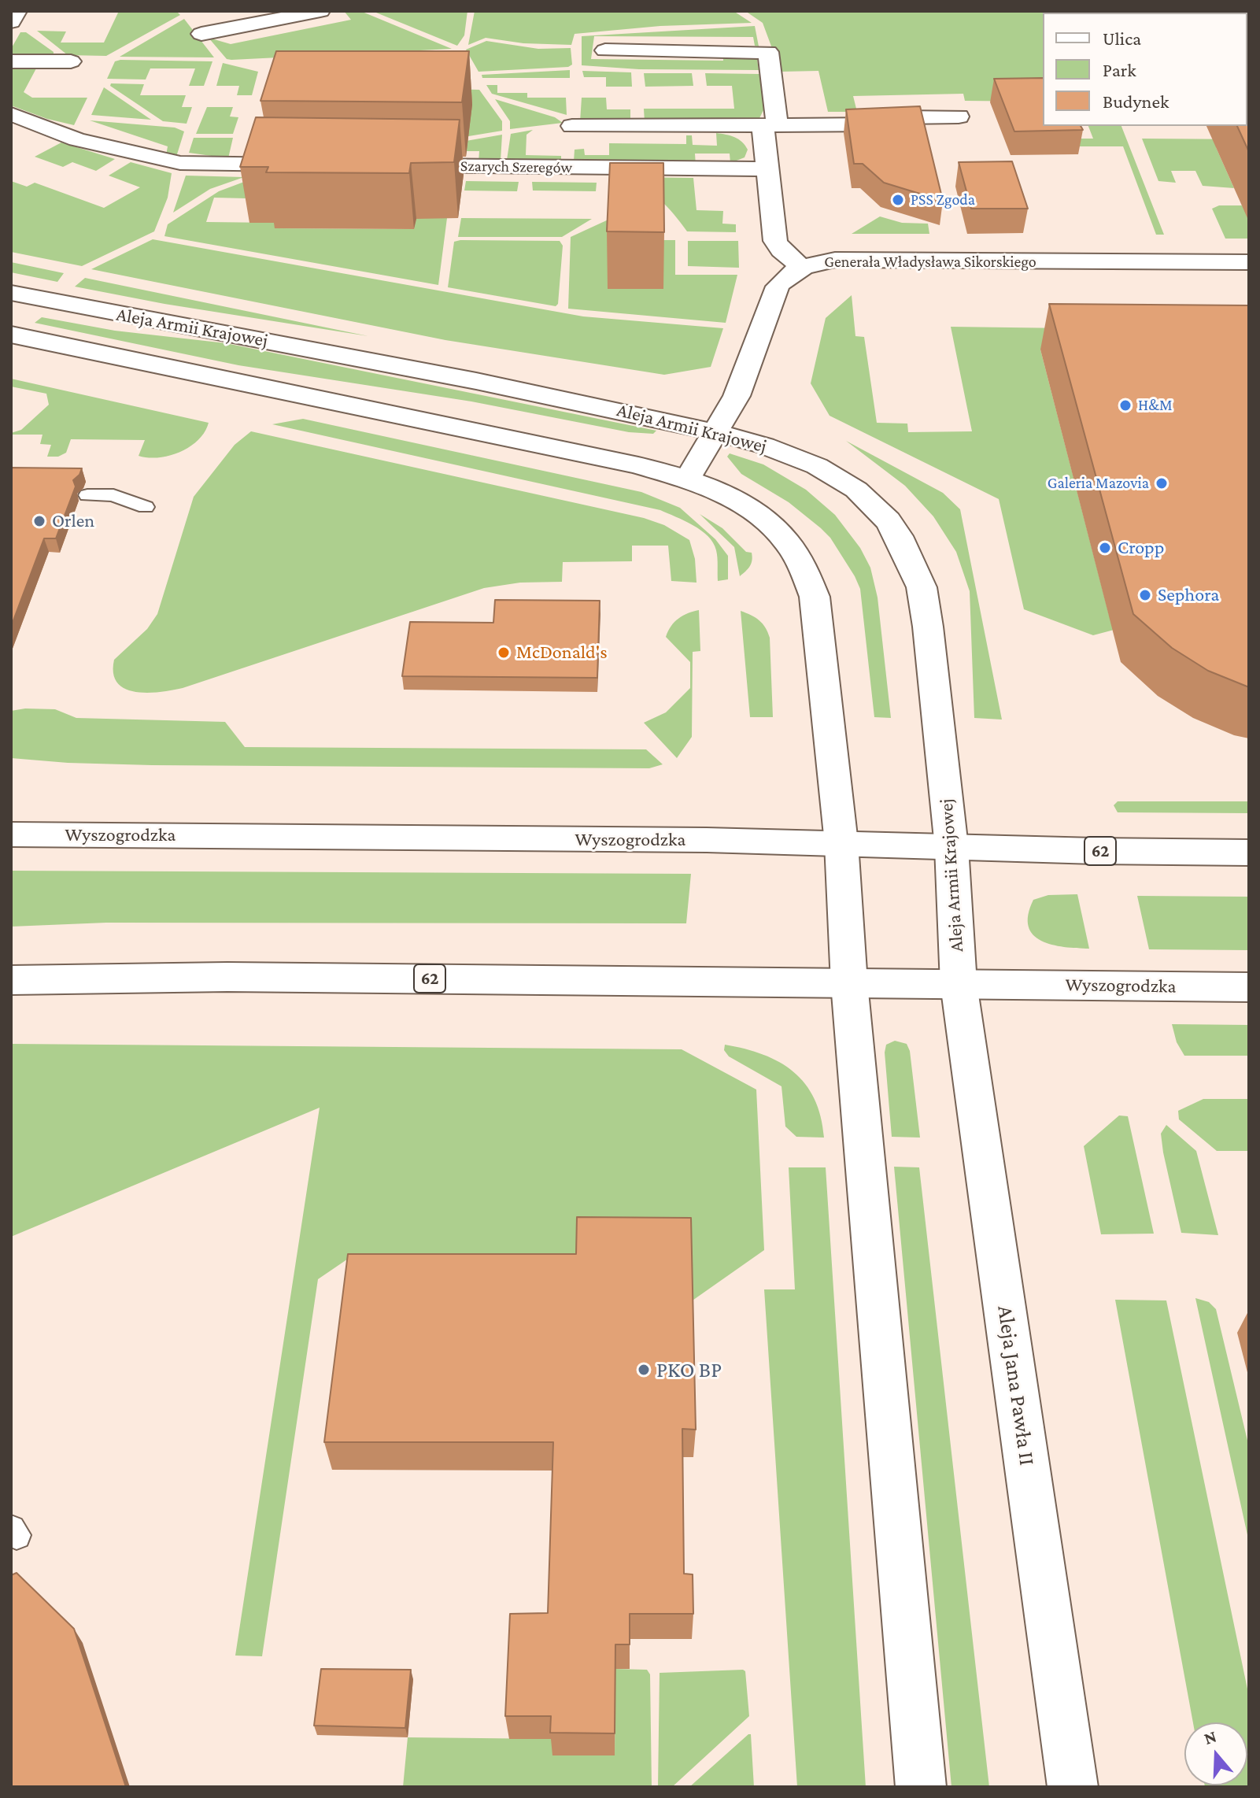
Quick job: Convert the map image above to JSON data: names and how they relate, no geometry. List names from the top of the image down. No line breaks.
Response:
{"streets":{"street":["Szarych Szeregów","Generała Władysława Sikorskiego","Aleja Armii Krajowej","Wyszogrodzka","62","Aleja Jana Pawła II"]},"crossings":[["Generała Władysława Sikorskiego","Aleja Armii Krajowej"],["Aleja Armii Krajowej","Wyszogrodzka"],["Aleja Armii Krajowej","Aleja Jana Pawła II"],["Wyszogrodzka","Aleja Jana Pawła II"]],"places":["PSS Zgoda","H&M","Galeria Mazovia","Orlen","Cropp","Sephora","McDonald's","PKO BP"],"legend":["Ulica","Park","Budynek"],"north":"top"}
